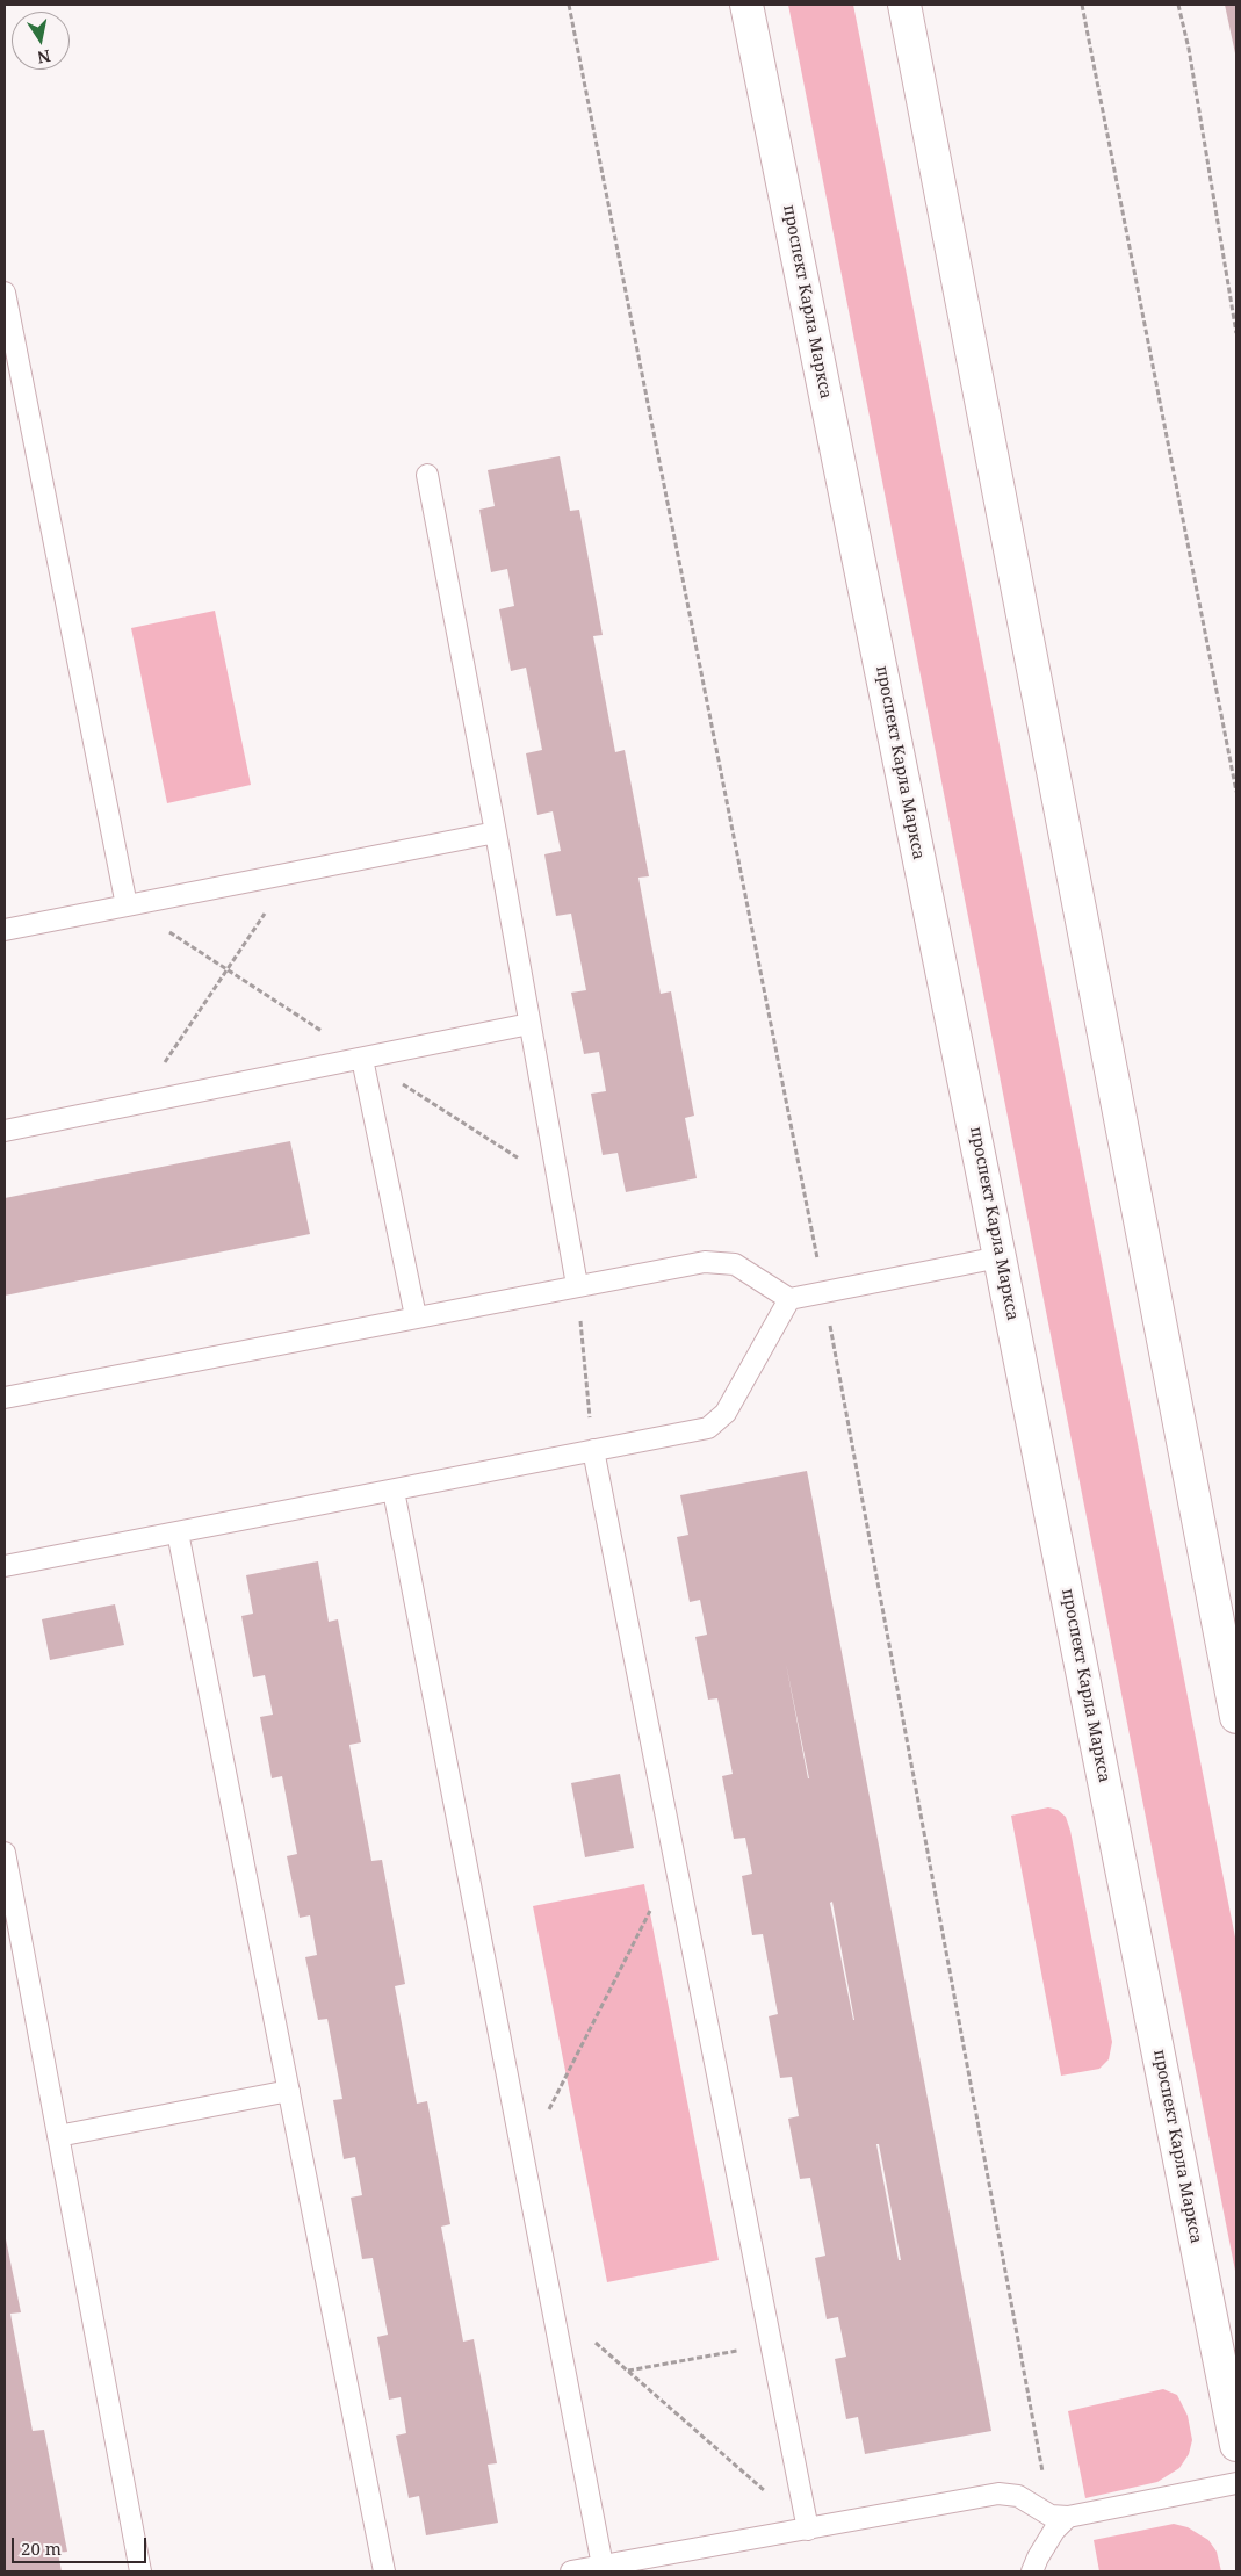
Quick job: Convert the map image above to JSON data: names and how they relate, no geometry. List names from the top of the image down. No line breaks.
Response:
{"streets":{"street":["проспект Карла Маркса"]},"scale_bar":"20 m","north":"bottom"}
